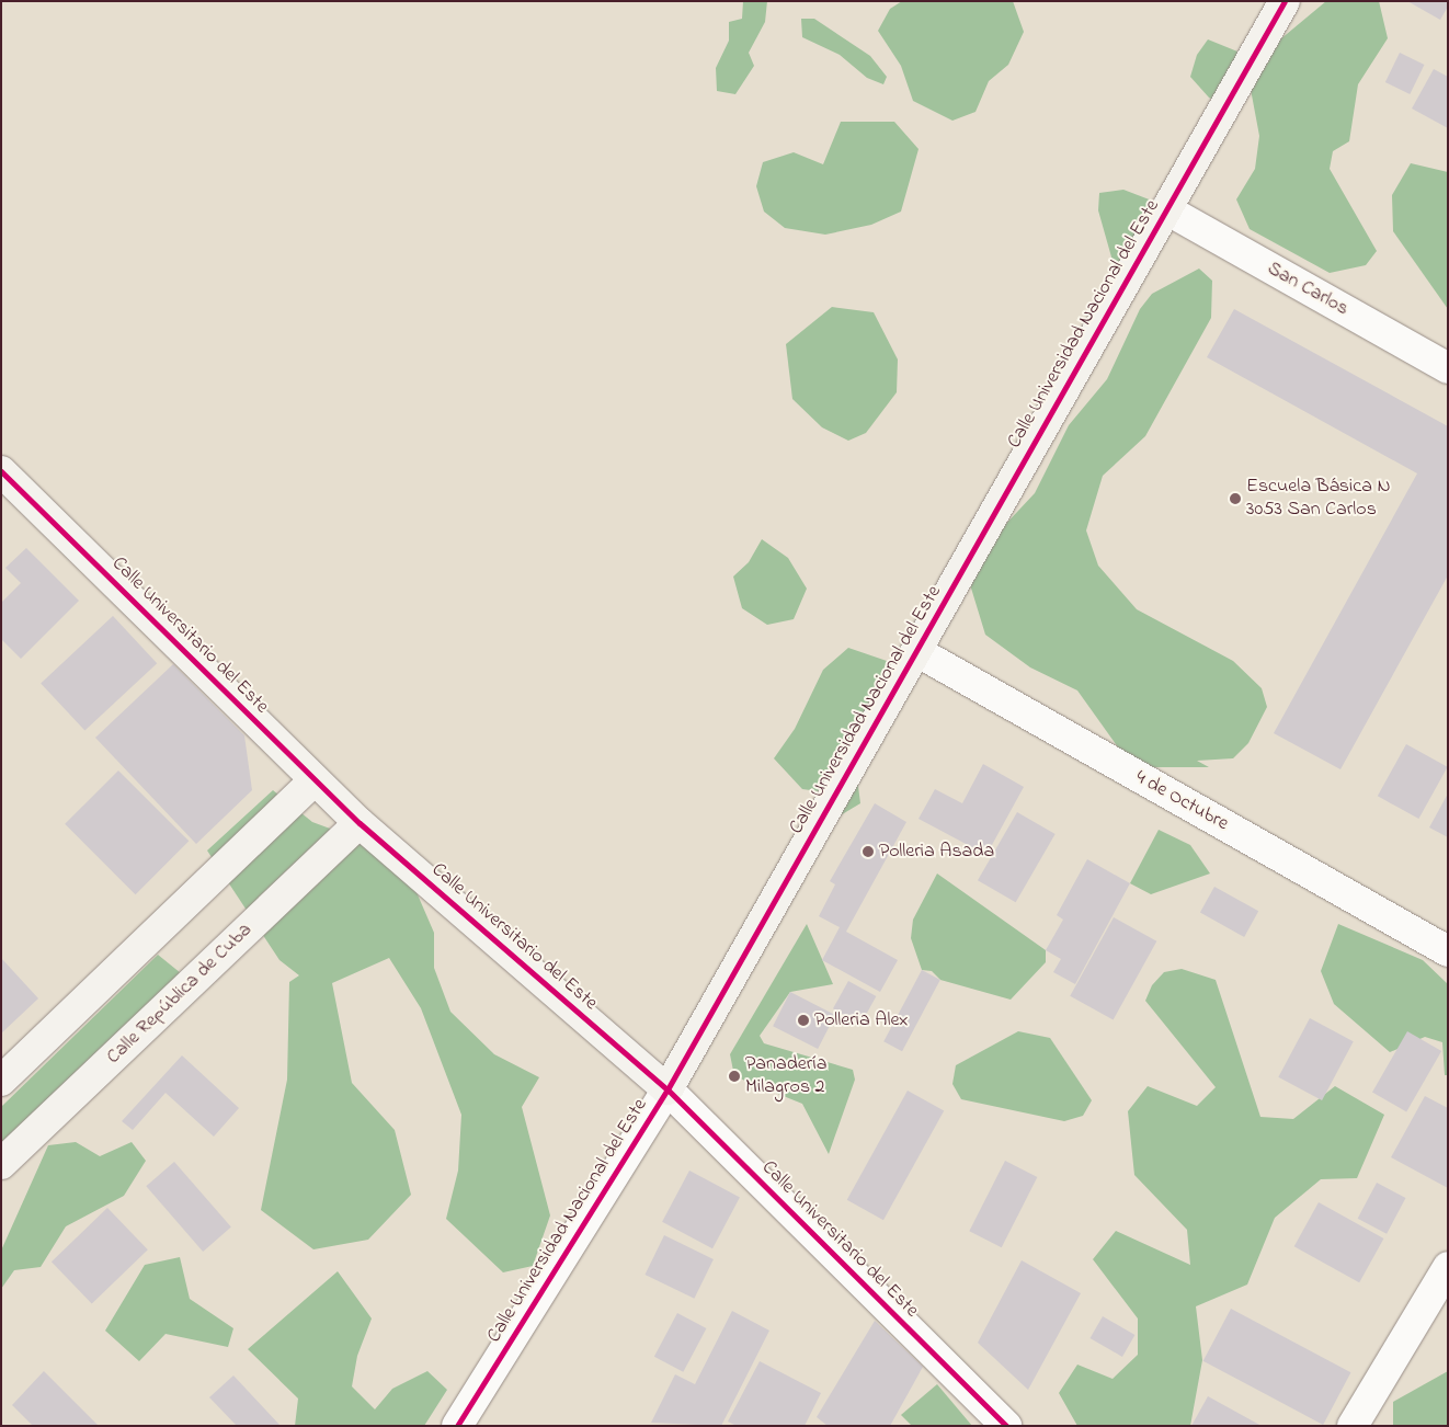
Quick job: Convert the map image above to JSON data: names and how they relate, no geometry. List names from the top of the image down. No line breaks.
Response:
{"streets":{"street":["San Carlos","Calle Universidad Nacional del Este","Calle Universitario del Este","4 de Octubre","Calle República de Cuba"]},"crossings":[["San Carlos","Calle Universidad Nacional del Este"],["Calle Universidad Nacional del Este","Calle Universitario del Este"],["Calle Universidad Nacional del Este","4 de Octubre"],["Calle Universitario del Este","Calle República de Cuba"]],"places":["Escuela Básica N 3053 San Carlos","Polleria Asada","Polleria Alex","Panadería Milagros 2"]}
